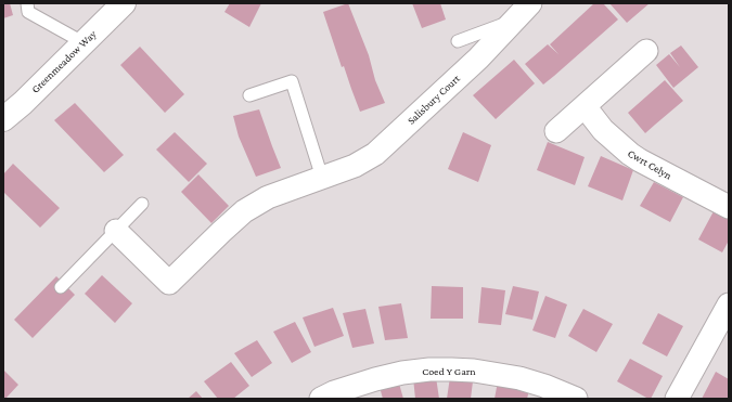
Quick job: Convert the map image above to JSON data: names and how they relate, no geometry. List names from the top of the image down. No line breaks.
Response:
{"streets":{"street":["Greenmeadow Way","Salisbury Court","Cwrt Celyn","Coed Y Garn"]}}
